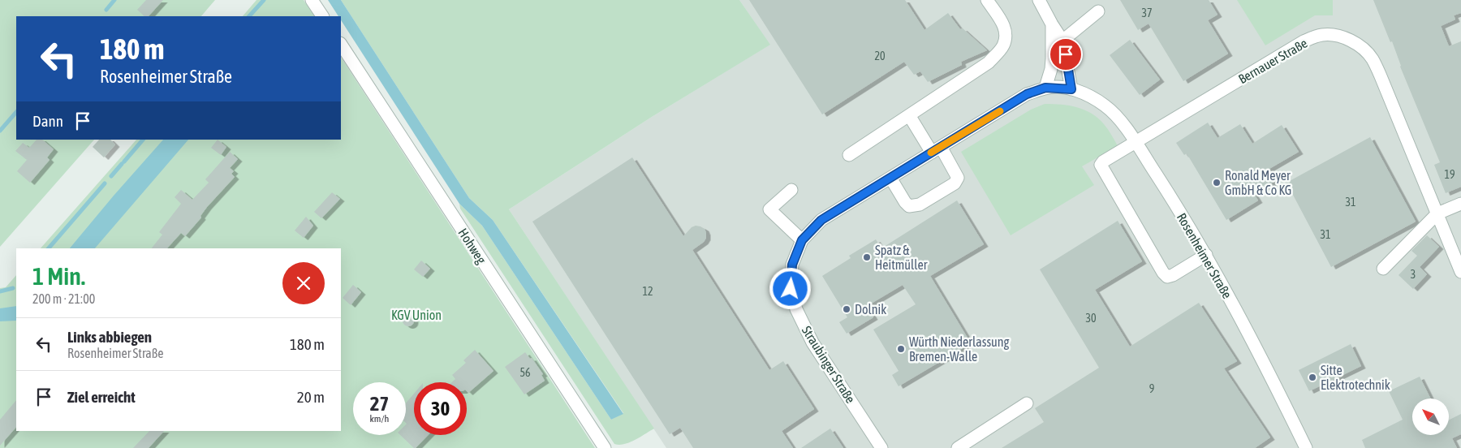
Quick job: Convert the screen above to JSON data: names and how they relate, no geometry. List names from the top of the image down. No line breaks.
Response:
{"streets":{"street":["Bernauer Straße","Hohweg","Rosenheimer Straße","Straubinger Straße"]},"crossings":[["Bernauer Straße","Rosenheimer Straße"],["Rosenheimer Straße","Straubinger Straße"]],"parks":["KGV Union"],"places":["Ronald Meyer GmbH & Co KG","Spatz & Heitmüller","Dolnik","Würth Niederlassung Bremen-Walle","Sitte Elektrotechnik"],"house_numbers":["37","20","19","31","31","3","12","30","56","9"],"north":"top left","page":{"turn":["180 m","Rosenheimer Straße"],"then":"Dann","heading":["1 Min.","200 m · 21:00"],"list":[{"name":"Links abbiegen","note":"Rosenheimer Straße","value":"180 m"},{"name":"Ziel erreicht","value":"20 m"}],"speed":"27 km/h","limit":"30"}}
